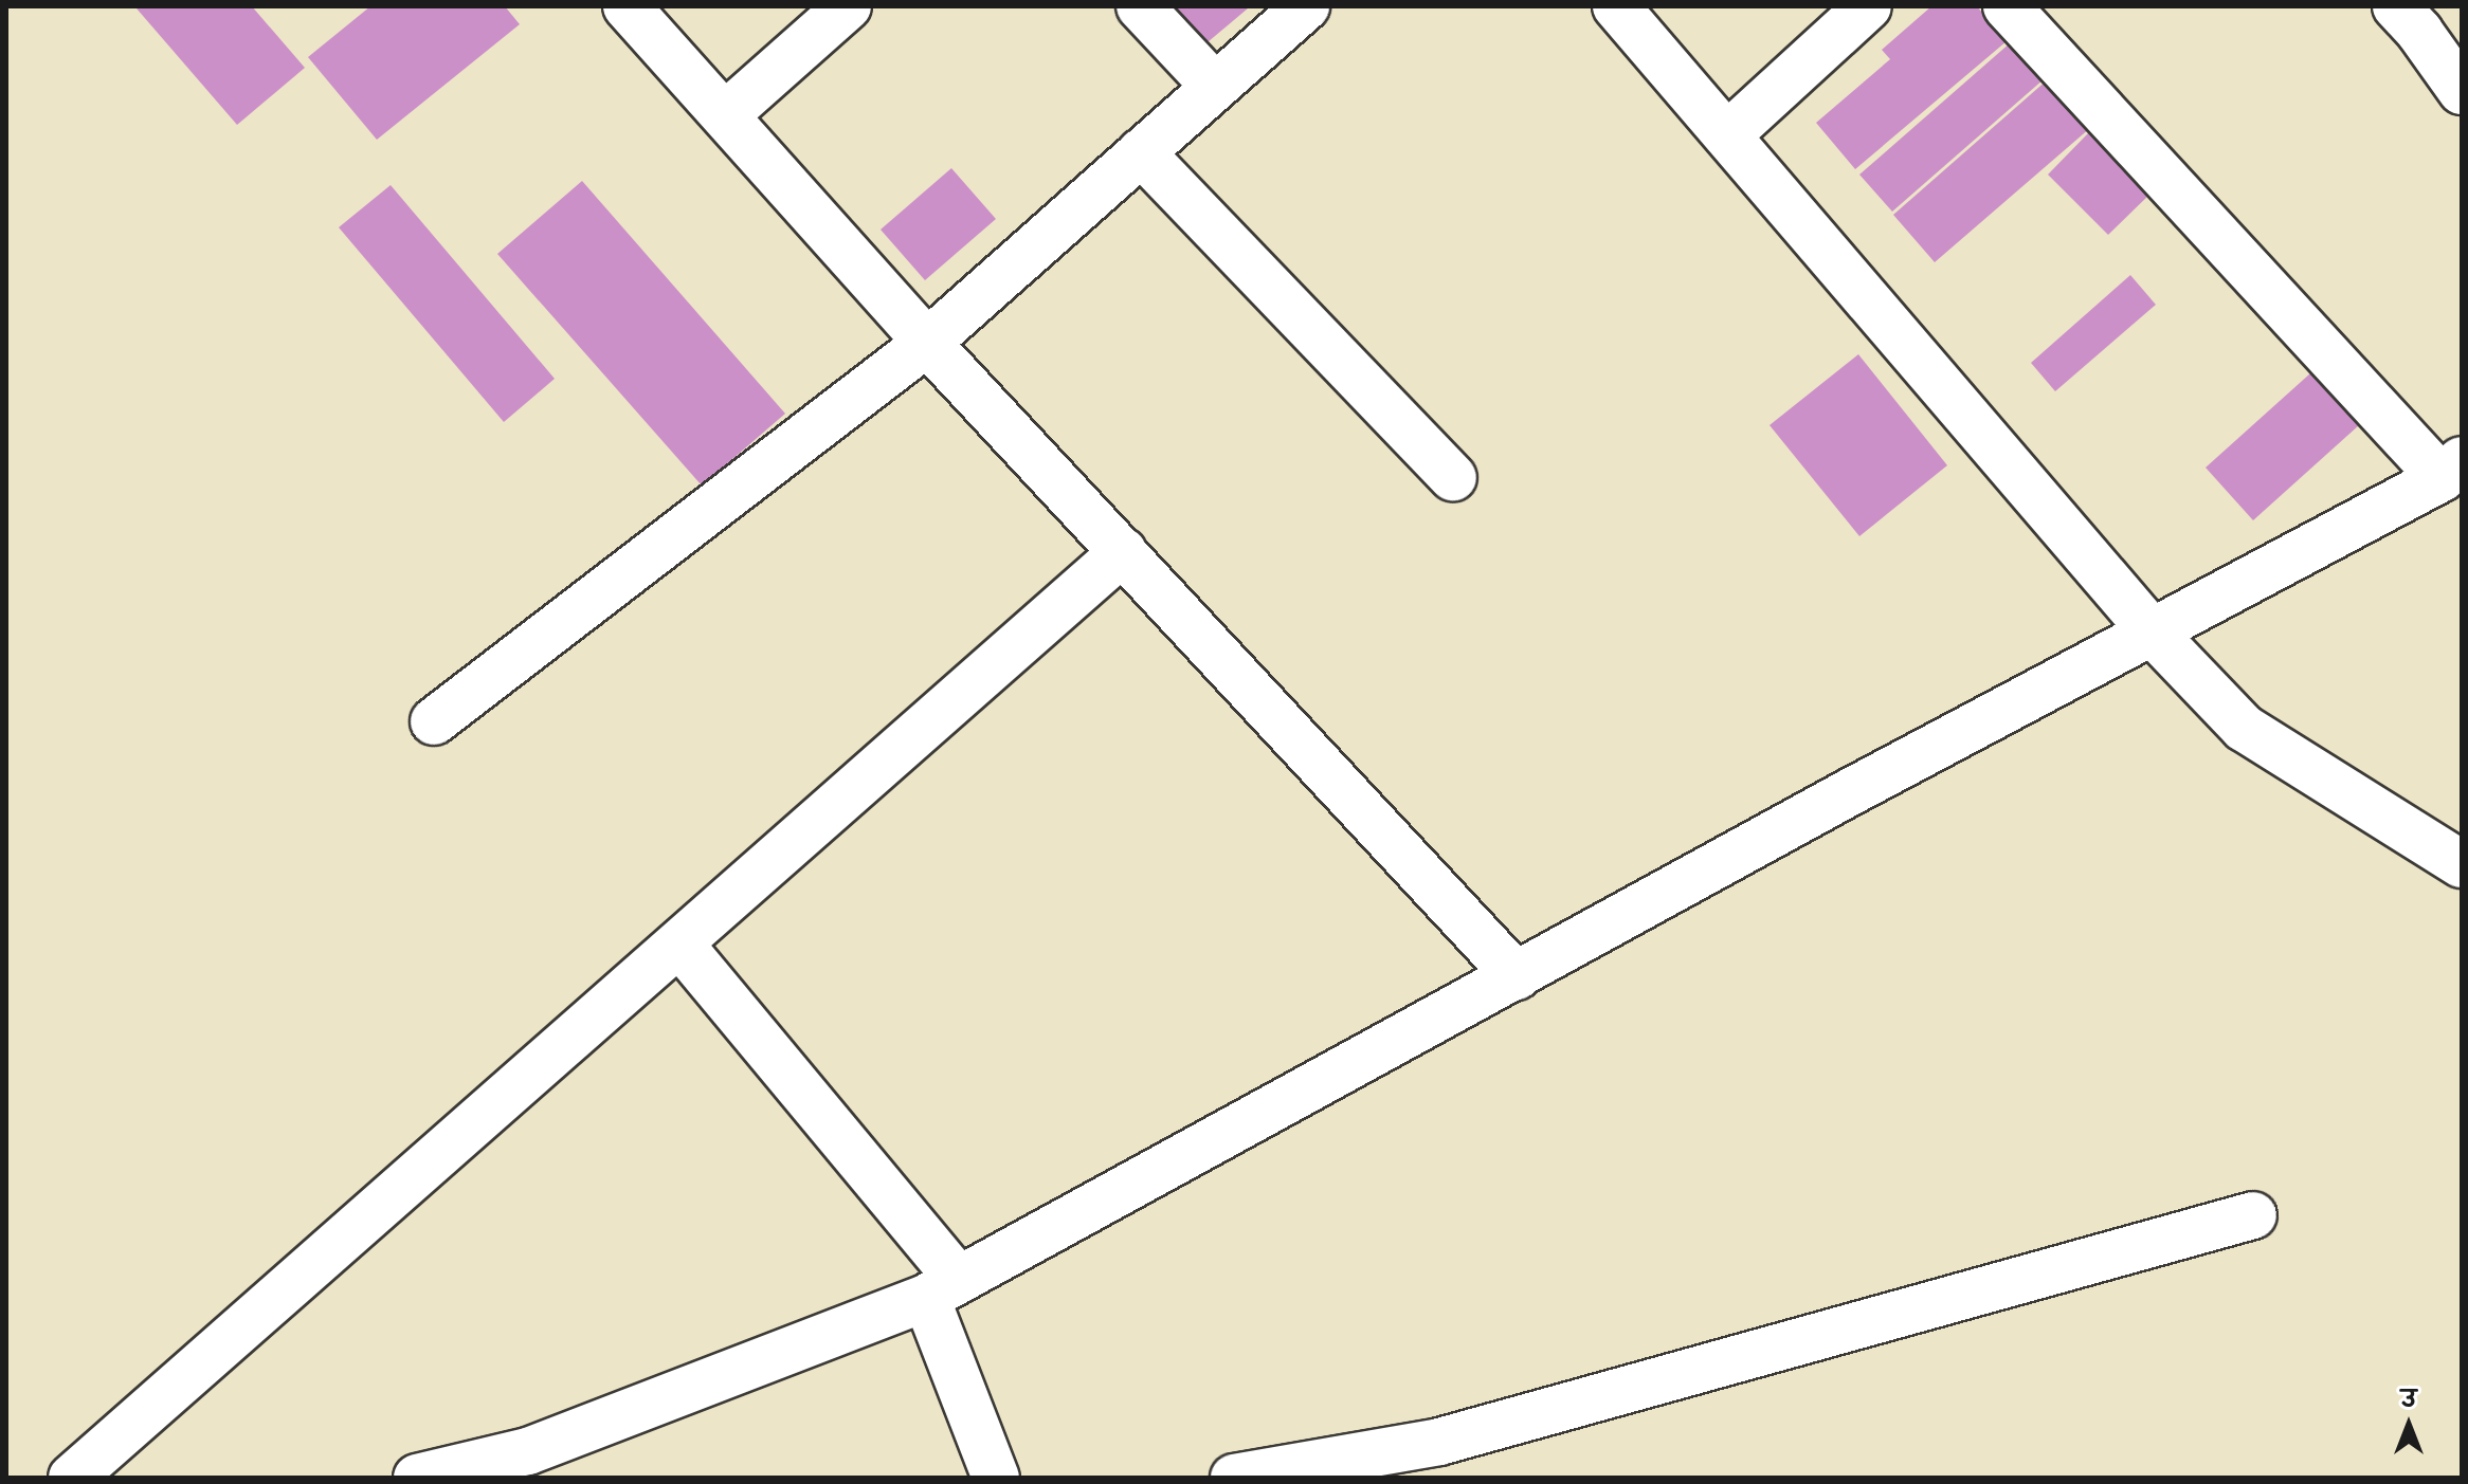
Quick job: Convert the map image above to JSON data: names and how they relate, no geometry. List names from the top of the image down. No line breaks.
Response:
{"north":"top"}
